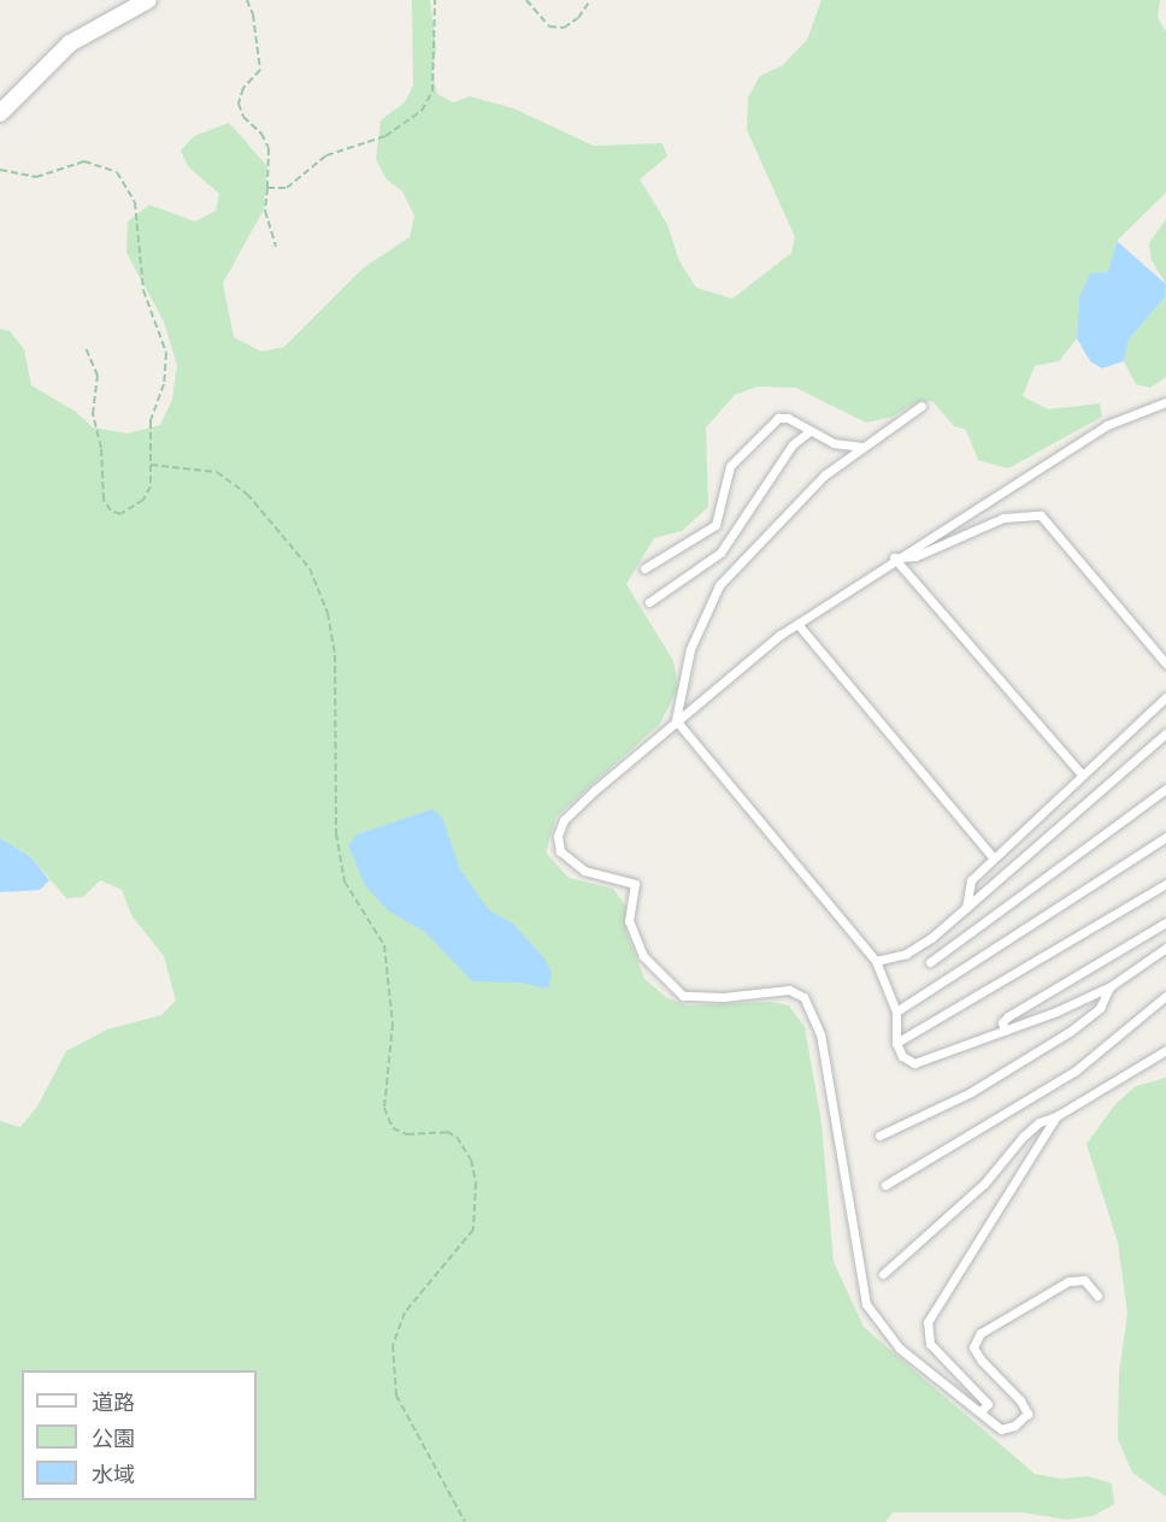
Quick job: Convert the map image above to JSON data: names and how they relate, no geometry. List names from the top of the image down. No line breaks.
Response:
{"legend":["道路","公園","水域"]}
